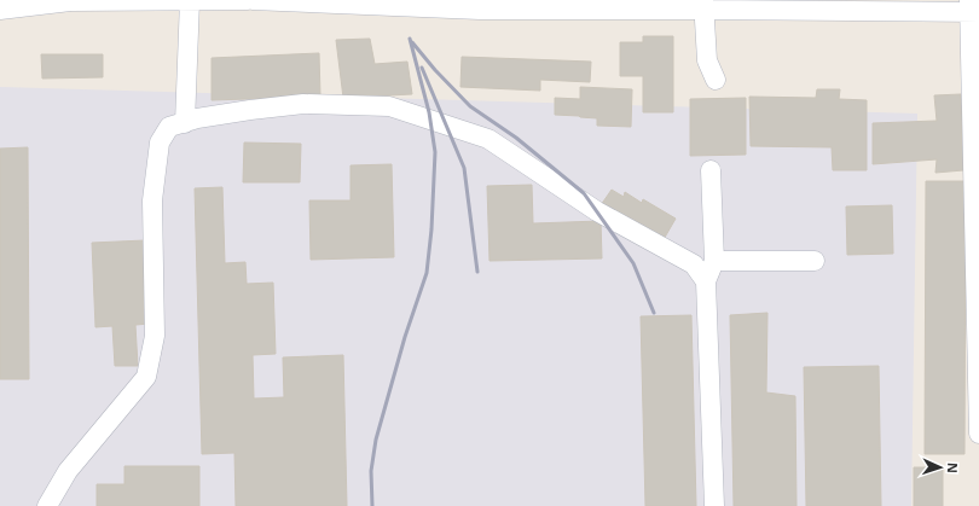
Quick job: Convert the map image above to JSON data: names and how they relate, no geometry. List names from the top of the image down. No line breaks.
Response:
{"north":"right"}
